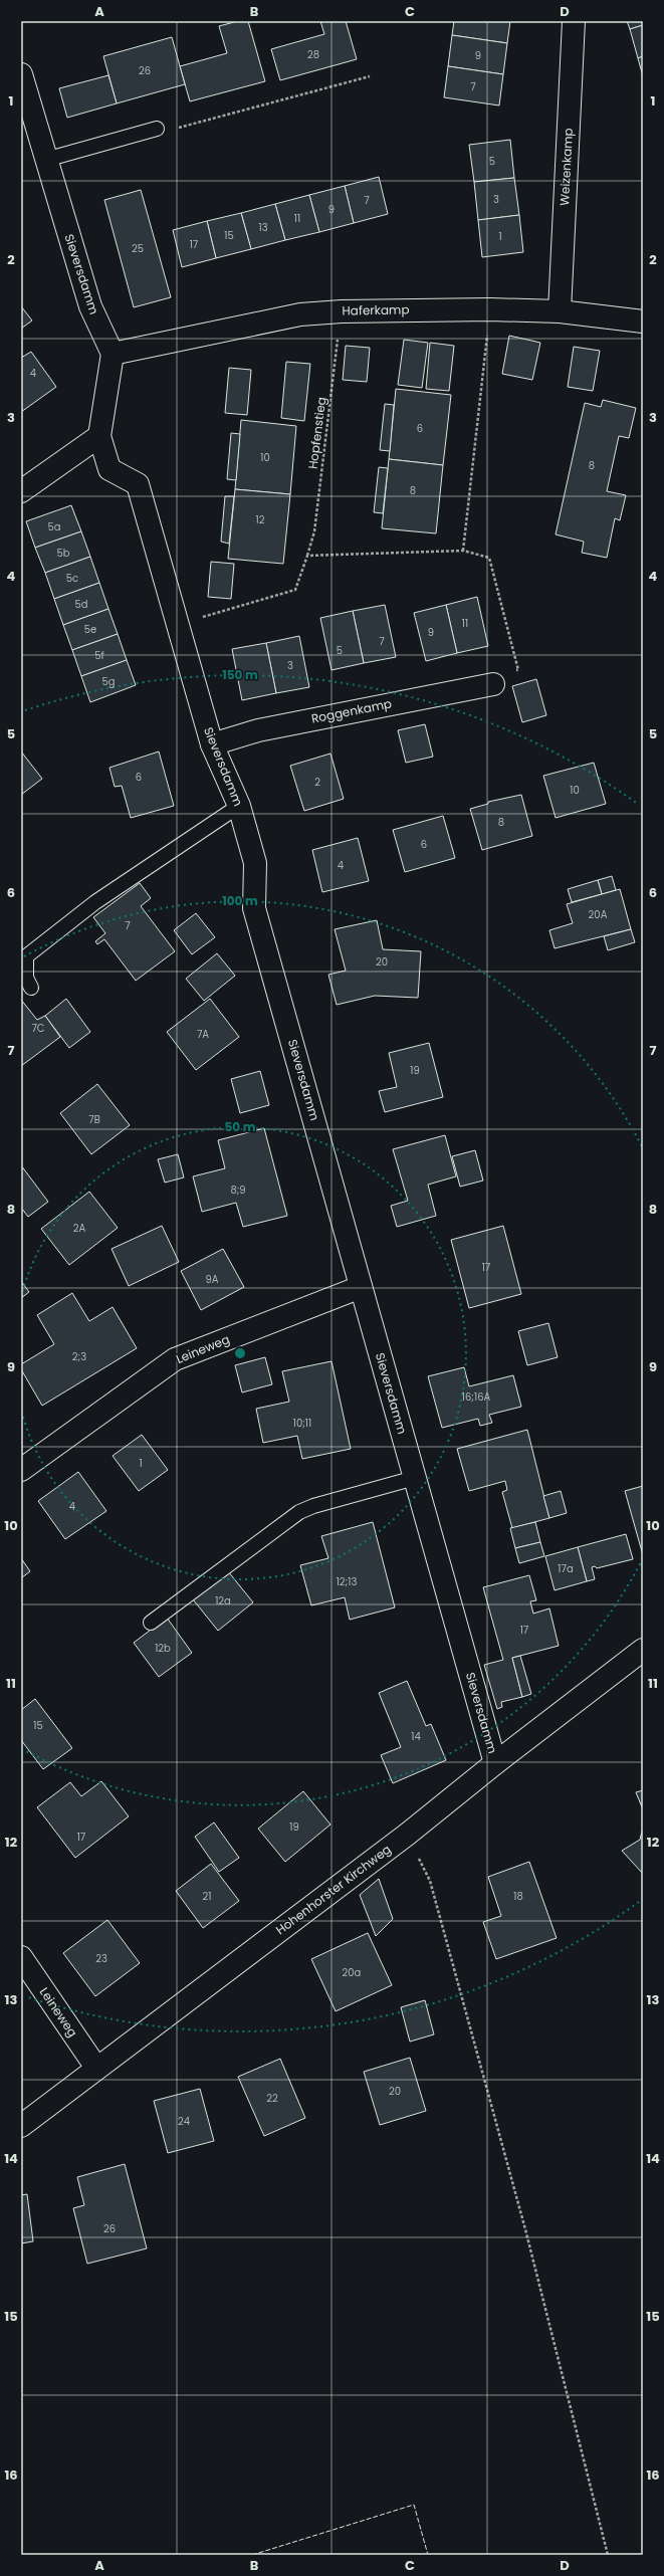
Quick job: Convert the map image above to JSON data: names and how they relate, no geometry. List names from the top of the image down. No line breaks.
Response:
{"streets":{"street":["Weizenkamp","Sieversdamm","Haferkamp","Roggenkamp","Leineweg","Hohenhorster Kirchweg"],"path":["Hopfenstieg"]},"crossings":[["Weizenkamp","Haferkamp"],["Sieversdamm","Haferkamp"],["Sieversdamm","Hopfenstieg"],["Sieversdamm","Roggenkamp"],["Sieversdamm","Leineweg"],["Sieversdamm","Hohenhorster Kirchweg"],["Haferkamp","Hopfenstieg"],["Leineweg","Hohenhorster Kirchweg"]],"house_numbers":["28","9","26","7","5","3","7","9","11","13","15","1","17","25","4","6","10","8","8","12","5a","5b","5c","5d","11","5e","9","7","5","5f","3","5g","6","2","10","8","6","4","20A","7","20","7C","7A","19","7B","8;9","2A","17","9A","2;3","16;16A","10;11","1","4","17a","12;13","12a","17","12b","15","14","19","17","21","18","23","20a","20","22","24","26"],"grid":{"columns":["A","B","C","D"],"rows":["1","2","3","4","5","6","7","8","9","10","11","12","13","14","15","16"]},"rings":["150 m","100 m","50 m"]}
